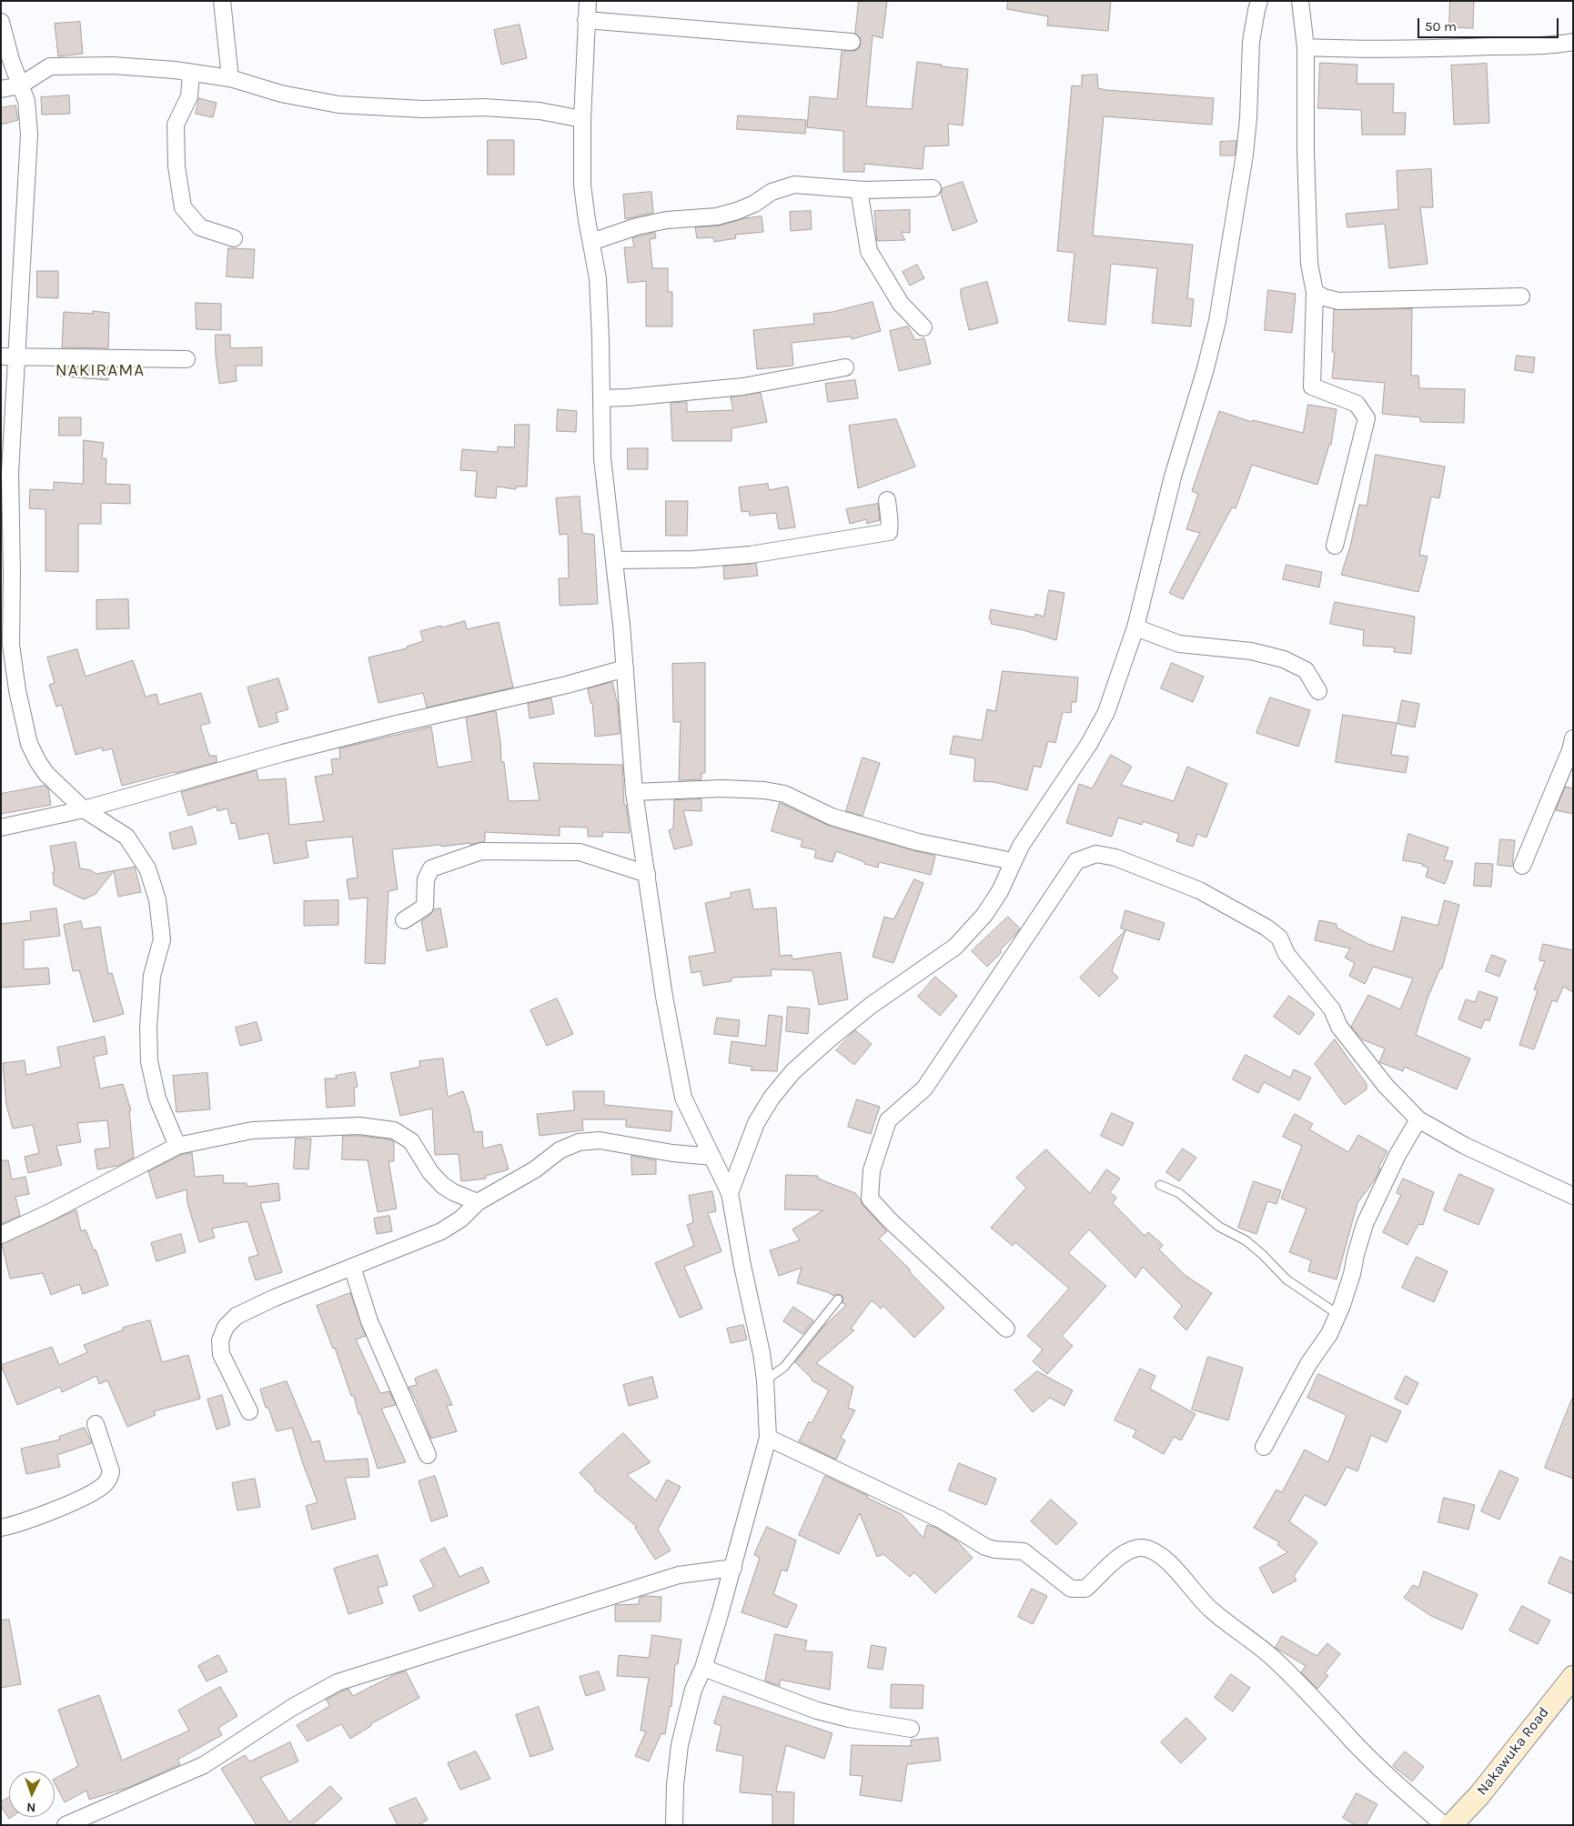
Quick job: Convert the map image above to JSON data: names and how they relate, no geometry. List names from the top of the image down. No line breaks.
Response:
{"streets":{"main road":["Nakawuka Road"]},"districts":["NAKIRAMA"],"scale_bar":"50 m","north":"bottom"}
